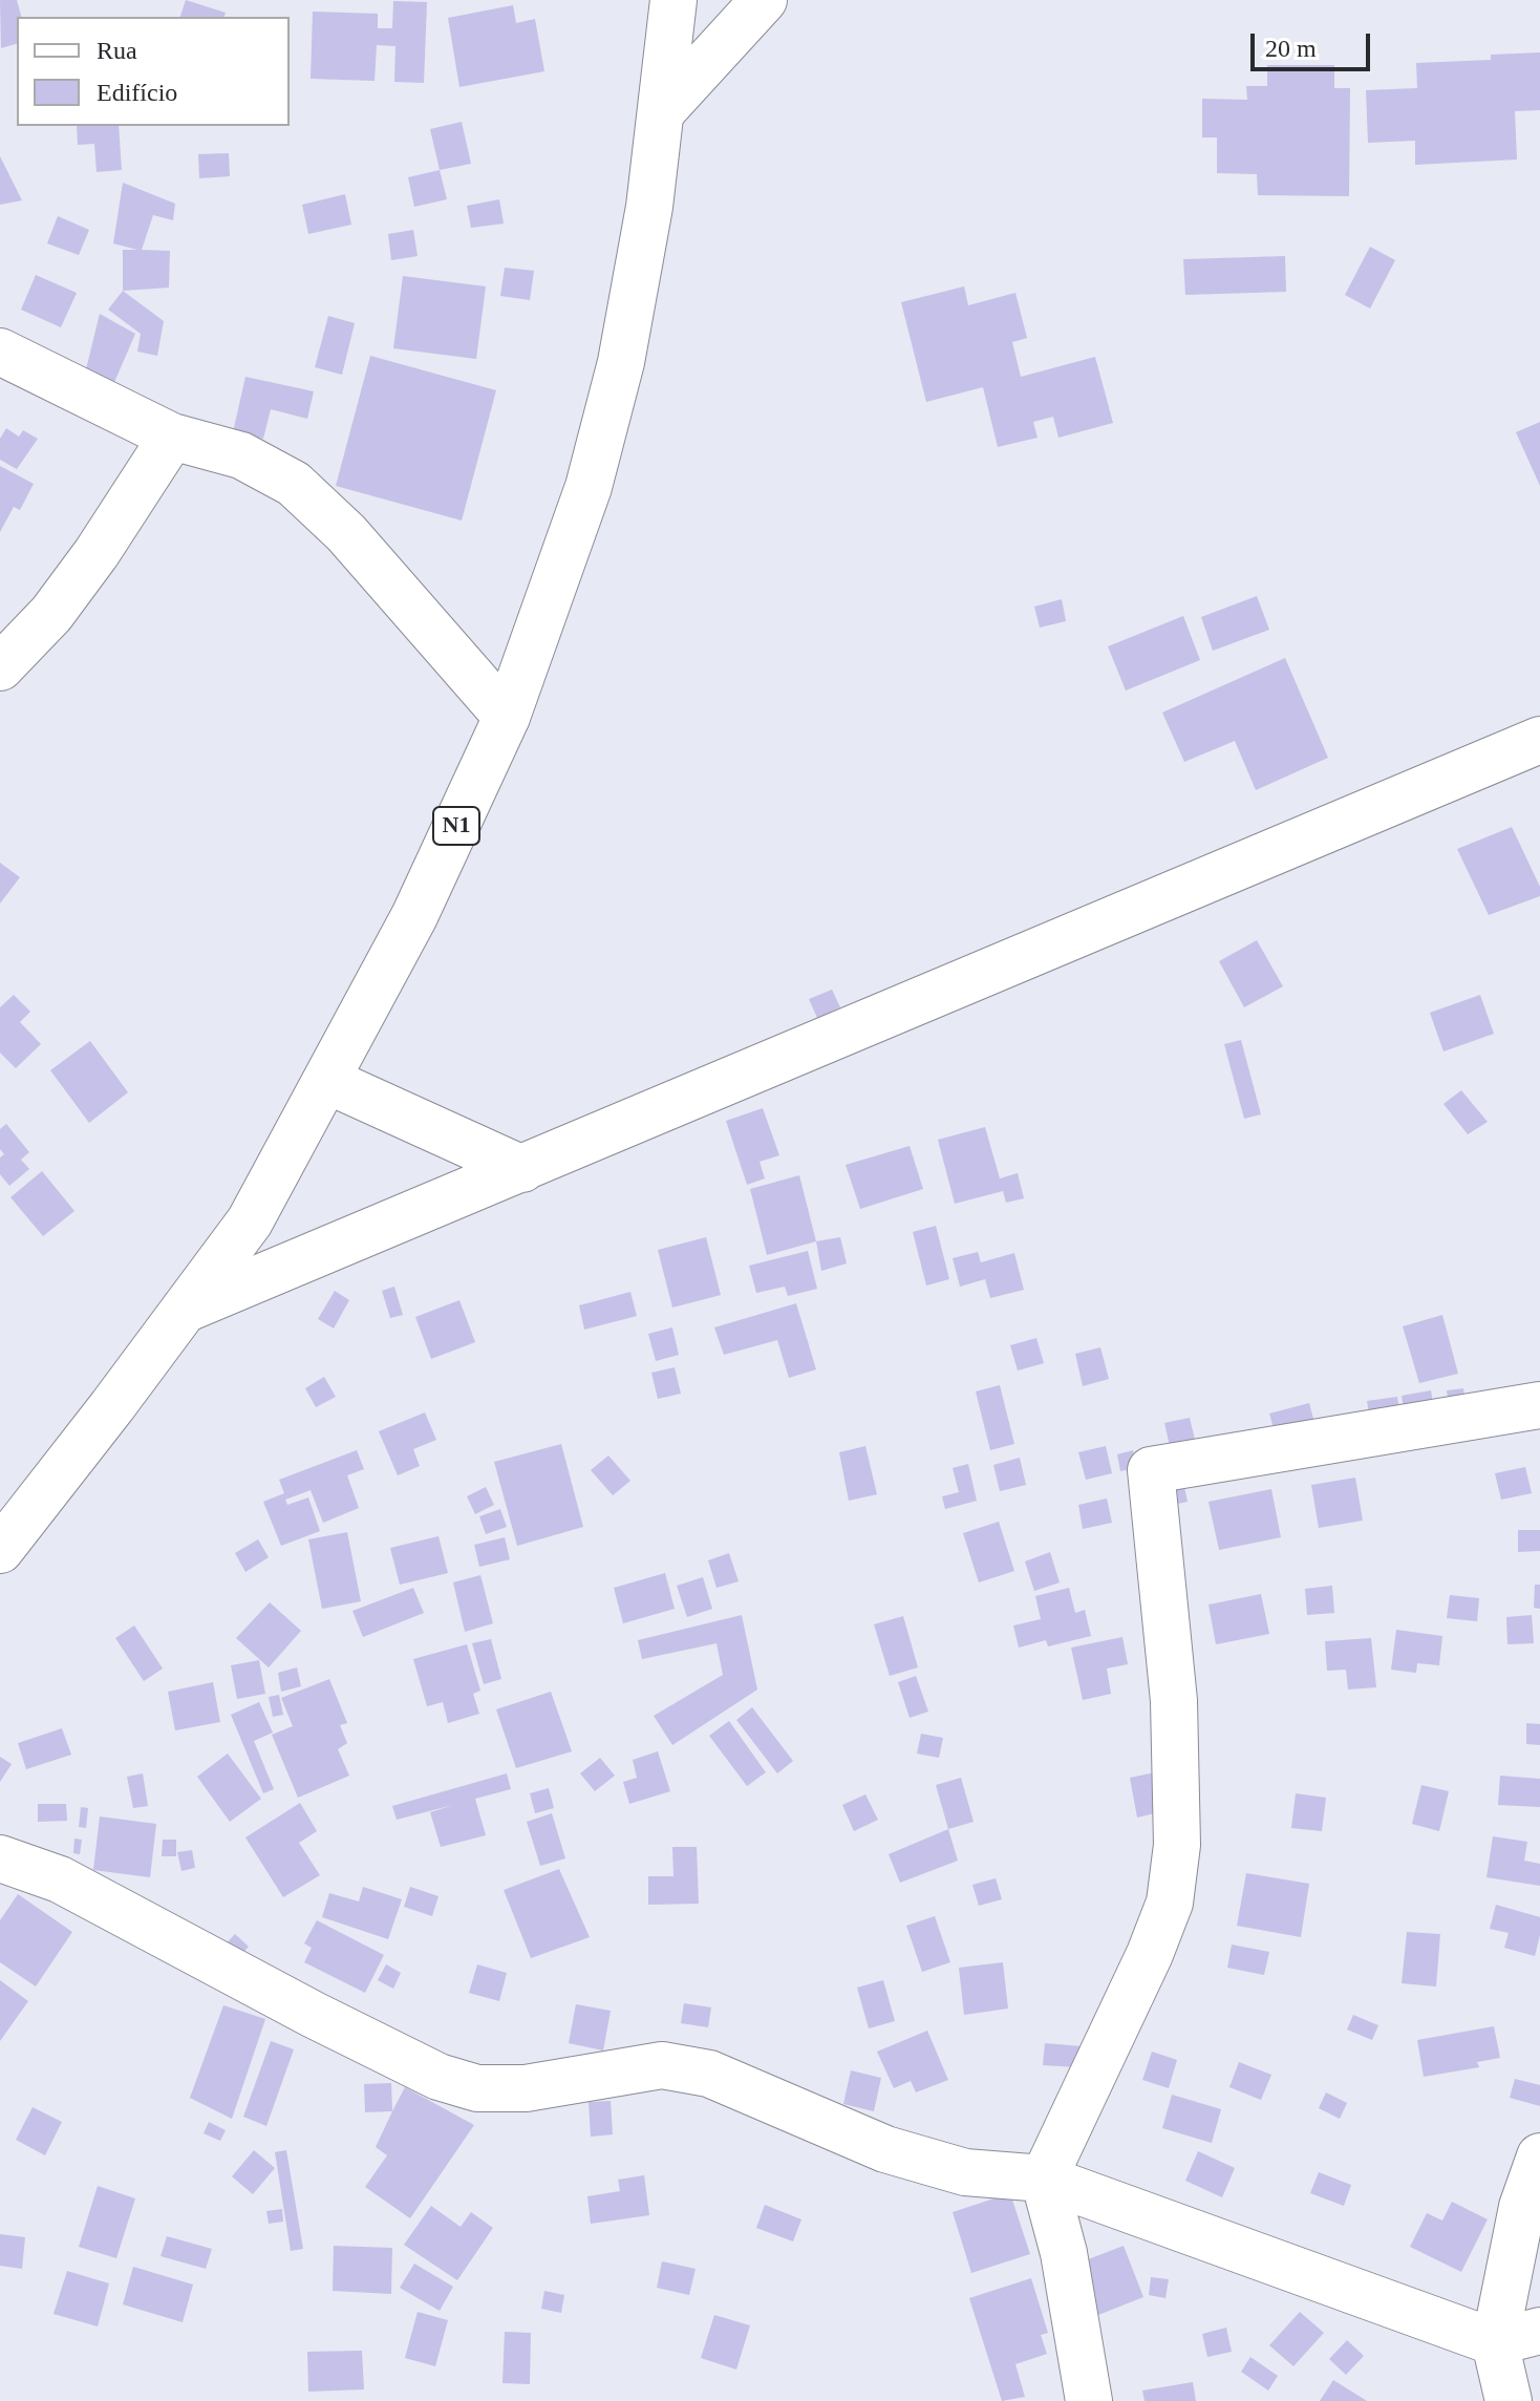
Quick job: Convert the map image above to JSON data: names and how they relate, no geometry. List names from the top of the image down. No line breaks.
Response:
{"streets":{"main road":["N1"]},"legend":["Rua","Edifício"],"scale_bar":"20 m"}
